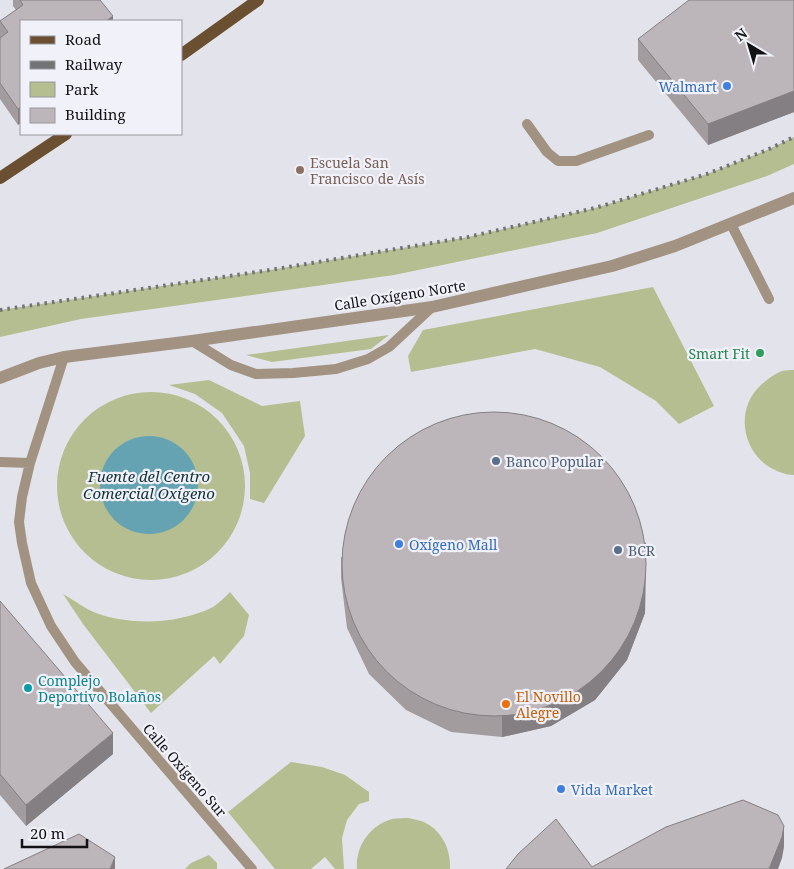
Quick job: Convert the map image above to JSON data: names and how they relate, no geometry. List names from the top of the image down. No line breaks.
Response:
{"streets":{"street":["Calle Oxígeno Norte"],"lane":["Calle Oxígeno Sur"]},"crossings":[["Calle Oxígeno Norte","Calle Oxígeno Sur"]],"water":["Fuente del Centro Comercial Oxígeno"],"places":["Walmart","Escuela San Francisco de Asís","Smart Fit","Banco Popular","Oxígeno Mall","BCR","Complejo Deportivo Bolaños","El Novillo Alegre","Vida Market"],"legend":["Road","Railway","Park","Building"],"scale_bar":"20 m","north":"top left"}
